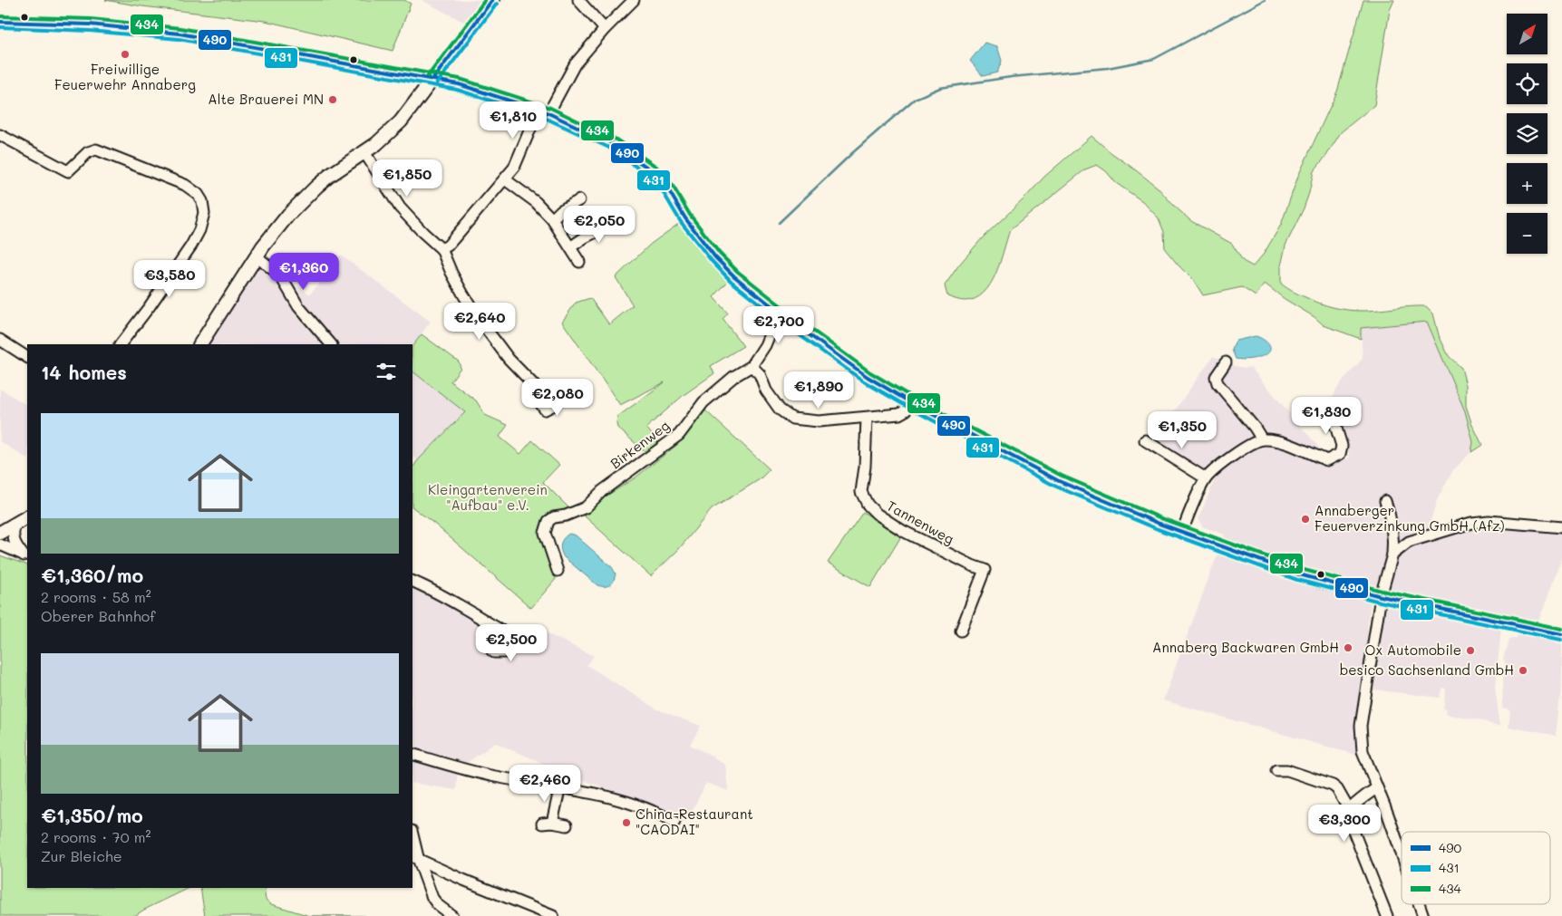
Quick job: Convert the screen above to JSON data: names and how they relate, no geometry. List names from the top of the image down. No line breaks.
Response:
{"streets":{"street":["Birkenweg","Tannenweg"]},"parks":["Kleingartenverein \"Aufbau\" e.V."],"places":["Freiwillige Feuerwehr Annaberg","Alte Brauerei MN","Annaberger Feuerverzinkung GmbH (Afz)","Annaberg Backwaren GmbH","Ox Automobile","besico Sachsenland GmbH","China-Restaurant \"CAODAI\""],"lines":["transit line 490","transit line 434","transit line 431"],"legend":["490","431","434"],"north":"top right","page":{"map_buttons":["+","−"],"price":["€1,810","€1,850","€2,050","€1,360","€3,580","€2,640","€2,700","€1,890","€2,080","€1,830","€1,350","€2,500","€2,460","€3,300"],"heading":"14 homes","list":[{"name":"€1,360/mo","note":"2 rooms · 58 m² · Oberer Bahnhof"},{"name":"€1,350/mo","note":"2 rooms · 70 m² · Zur Bleiche"}]}}
